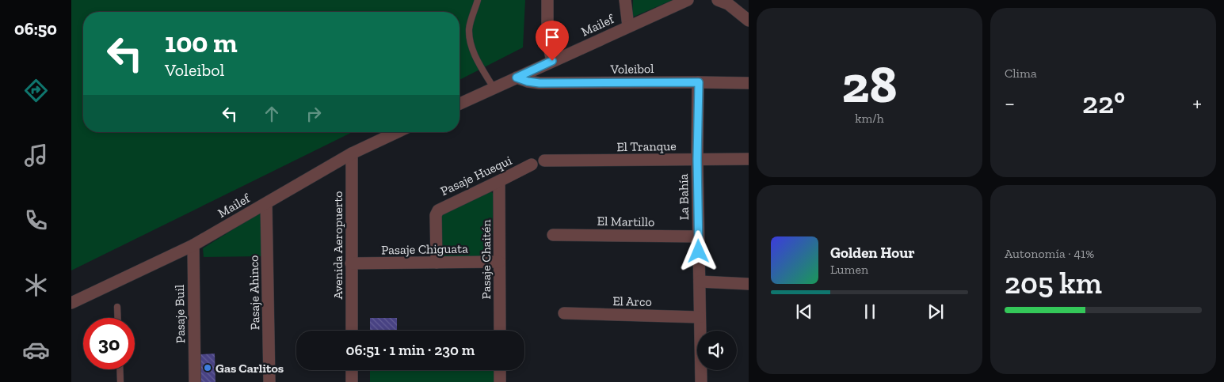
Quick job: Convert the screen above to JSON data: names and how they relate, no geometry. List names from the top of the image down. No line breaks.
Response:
{"streets":{"street":["Mailef","Voleibol","El Tranque","Pasaje Huequi","La Bahía","El Martillo","Avenida Aeropuerto","Pasaje Chiguata","Pasaje Chaitén","Pasaje Ahinco","El Arco","Pasaje Buil"]},"crossings":[["Mailef","Voleibol"],["Mailef","Avenida Aeropuerto"],["Mailef","Pasaje Ahinco"],["Mailef","Pasaje Buil"],["Voleibol","La Bahía"],["El Tranque","La Bahía"],["Pasaje Huequi","Pasaje Chiguata"],["Pasaje Huequi","Pasaje Chaitén"],["La Bahía","El Martillo"],["La Bahía","El Arco"],["Avenida Aeropuerto","Pasaje Chiguata"],["Pasaje Chiguata","Pasaje Chaitén"]],"places":["Gas Carlitos"],"page":{"tabs":"06:50","tile":[["28","km/h"],"Clima",["Autonomía · 41%","205 km"]],"turn":["100 m","Voleibol"],"heat":["−","22°","+"],"song":["Golden Hour","Lumen"],"limit":"30","trip":"06:51 · 1 min · 230 m"}}
